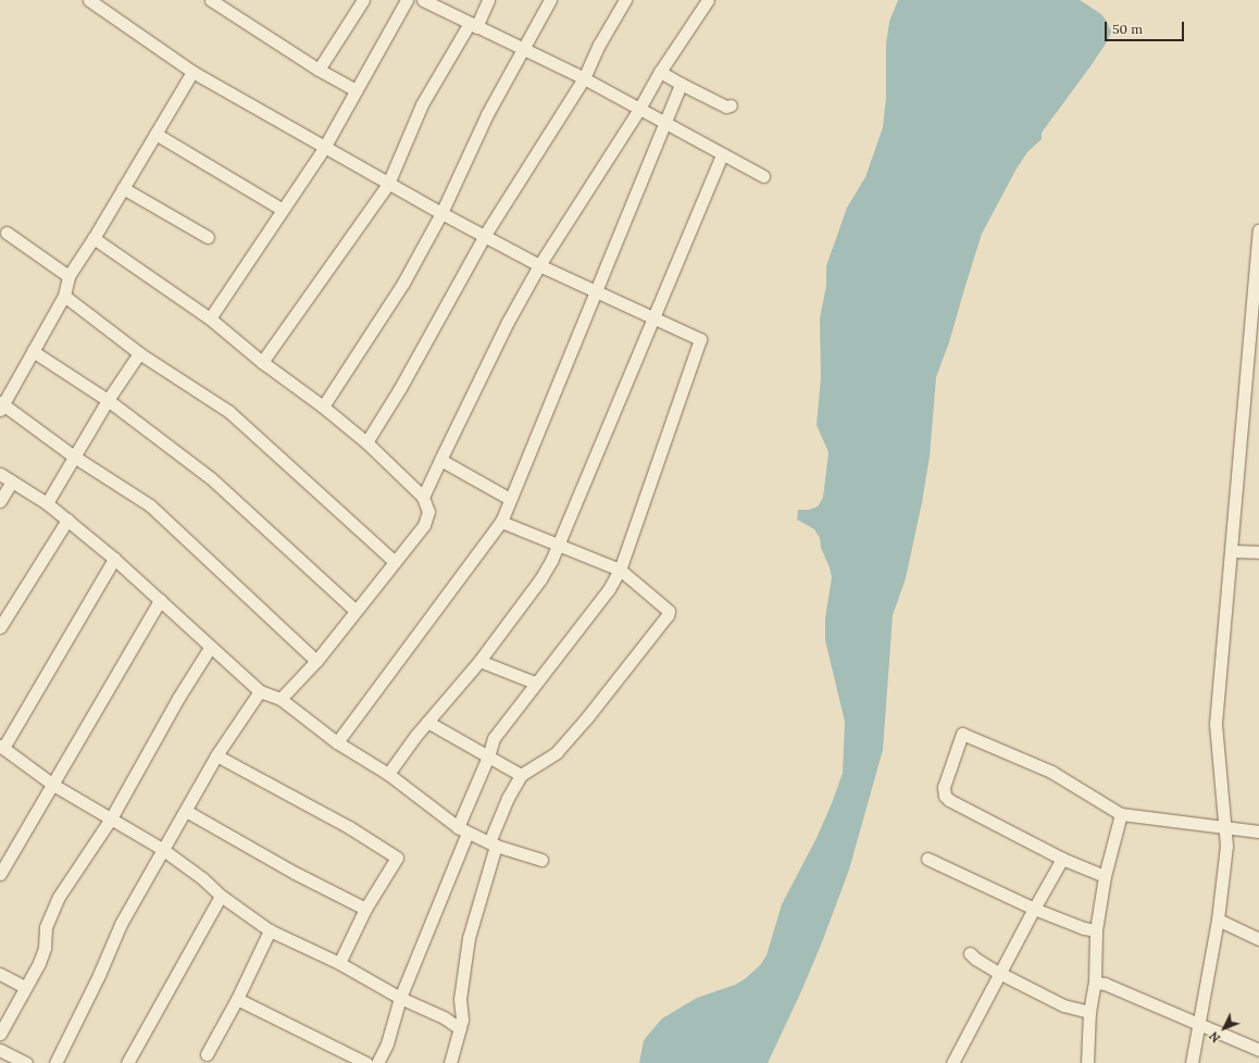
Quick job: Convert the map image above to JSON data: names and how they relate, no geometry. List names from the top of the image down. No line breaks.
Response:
{"scale_bar":"50 m","north":"bottom left"}
